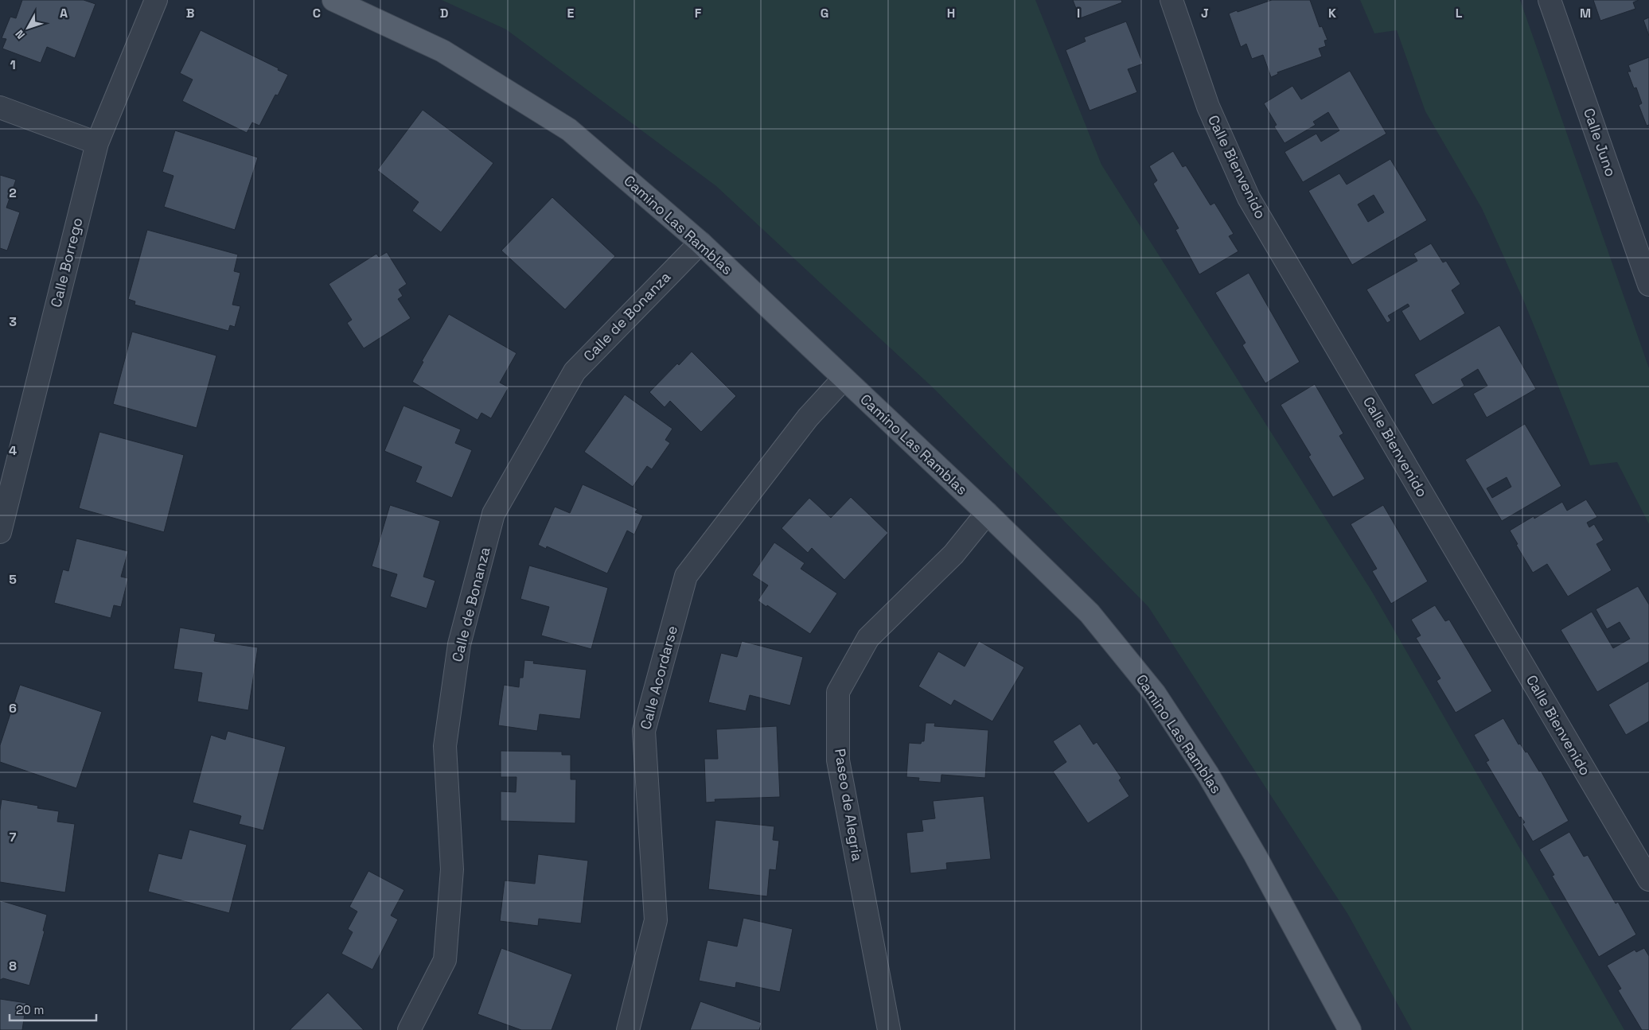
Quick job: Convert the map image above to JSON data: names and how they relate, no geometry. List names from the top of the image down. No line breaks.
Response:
{"streets":{"main road":["Camino Las Ramblas"],"street":["Calle Juno","Calle Bienvenido","Calle Borrego","Calle de Bonanza","Calle Acordarse","Paseo de Alegria"]},"crossings":[["Camino Las Ramblas","Calle de Bonanza"],["Camino Las Ramblas","Calle Acordarse"],["Camino Las Ramblas","Paseo de Alegria"]],"scale_bar":"20 m","north":"bottom left","grid":{"columns":["A","B","C","D","E","F","G","H","I","J","K","L","M"],"rows":["1","2","3","4","5","6","7","8"]}}
